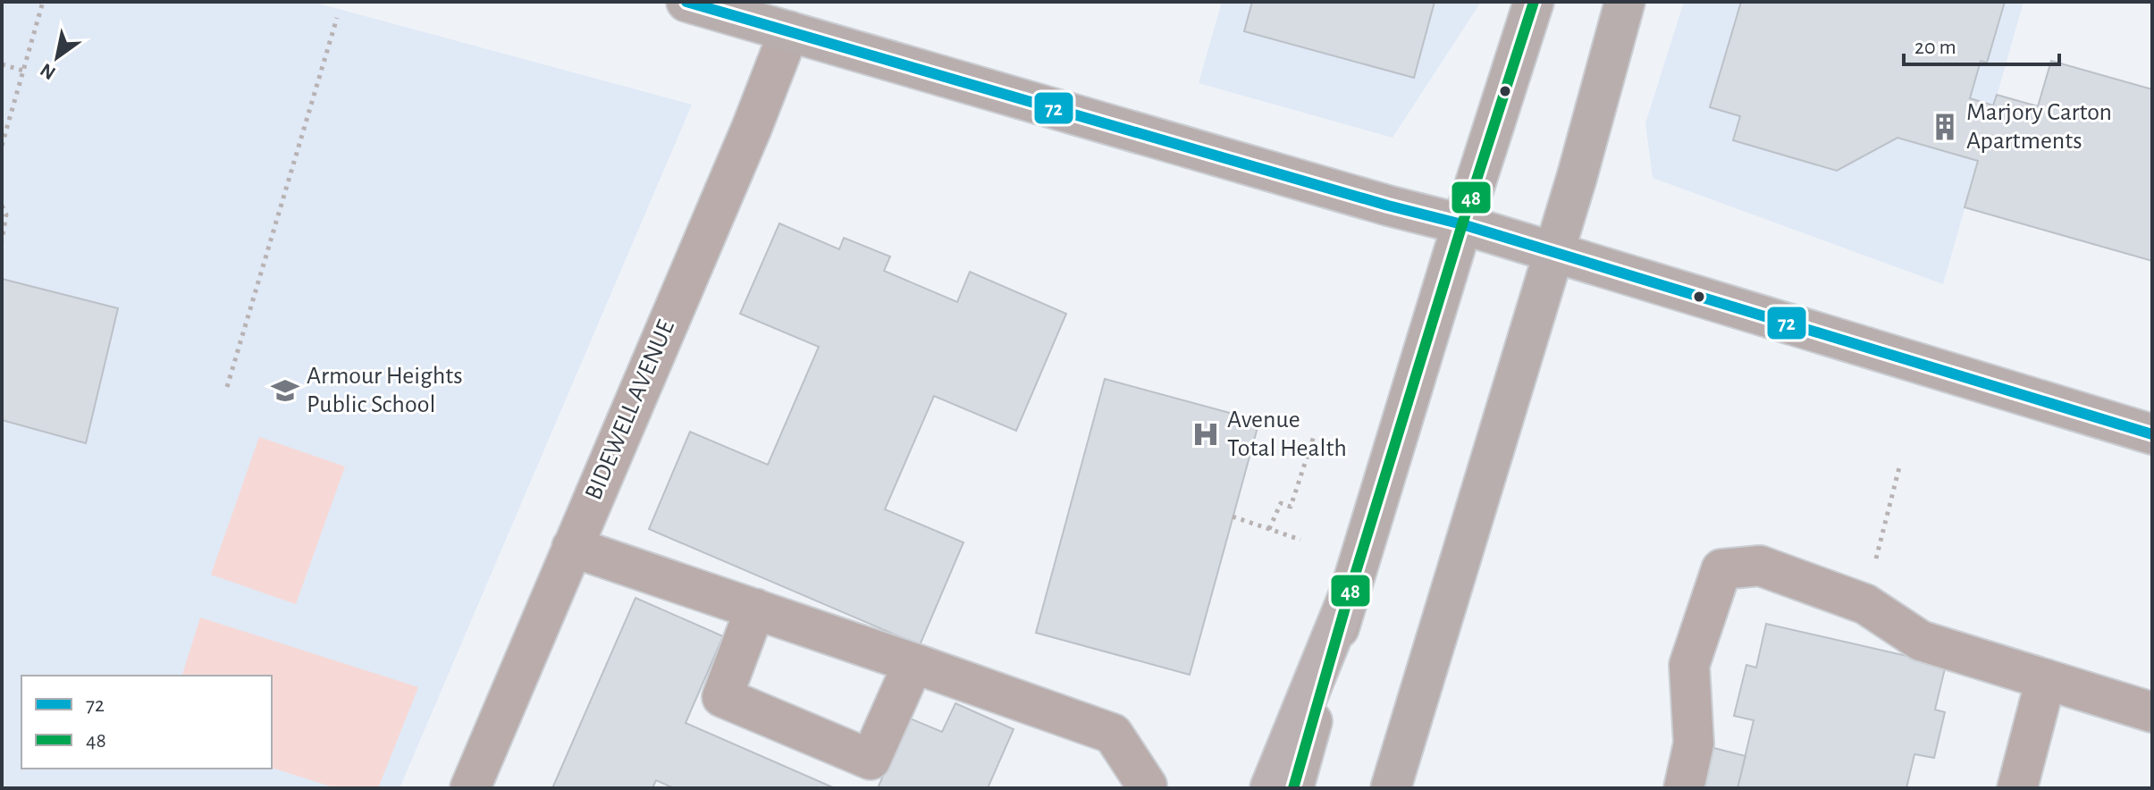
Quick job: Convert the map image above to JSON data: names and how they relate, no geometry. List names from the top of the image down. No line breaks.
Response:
{"streets":{"lane":["BIDEWELL AVENUE"]},"places":{"building":["Marjory Carton Apartments"],"school or university":["Armour Heights Public School"],"hospital":["Avenue Total Health"]},"lines":["transit line 72","transit line 48"],"legend":["72","48"],"scale_bar":"20 m","north":"bottom left"}
